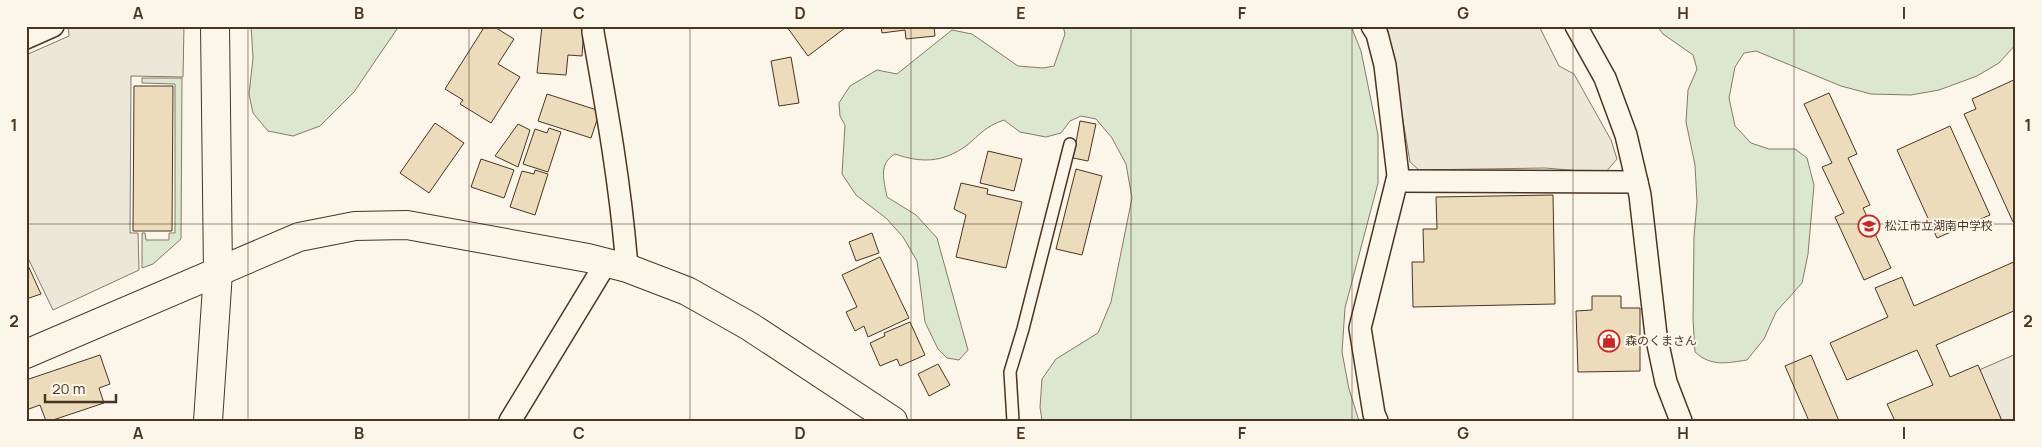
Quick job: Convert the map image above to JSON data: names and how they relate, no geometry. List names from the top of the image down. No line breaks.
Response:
{"places":{"school or university":["松江市立湖南中学校"],"shop":["森のくまさん"]},"scale_bar":"20 m","grid":{"columns":["A","B","C","D","E","F","G","H","I"],"rows":["1","2"]}}
